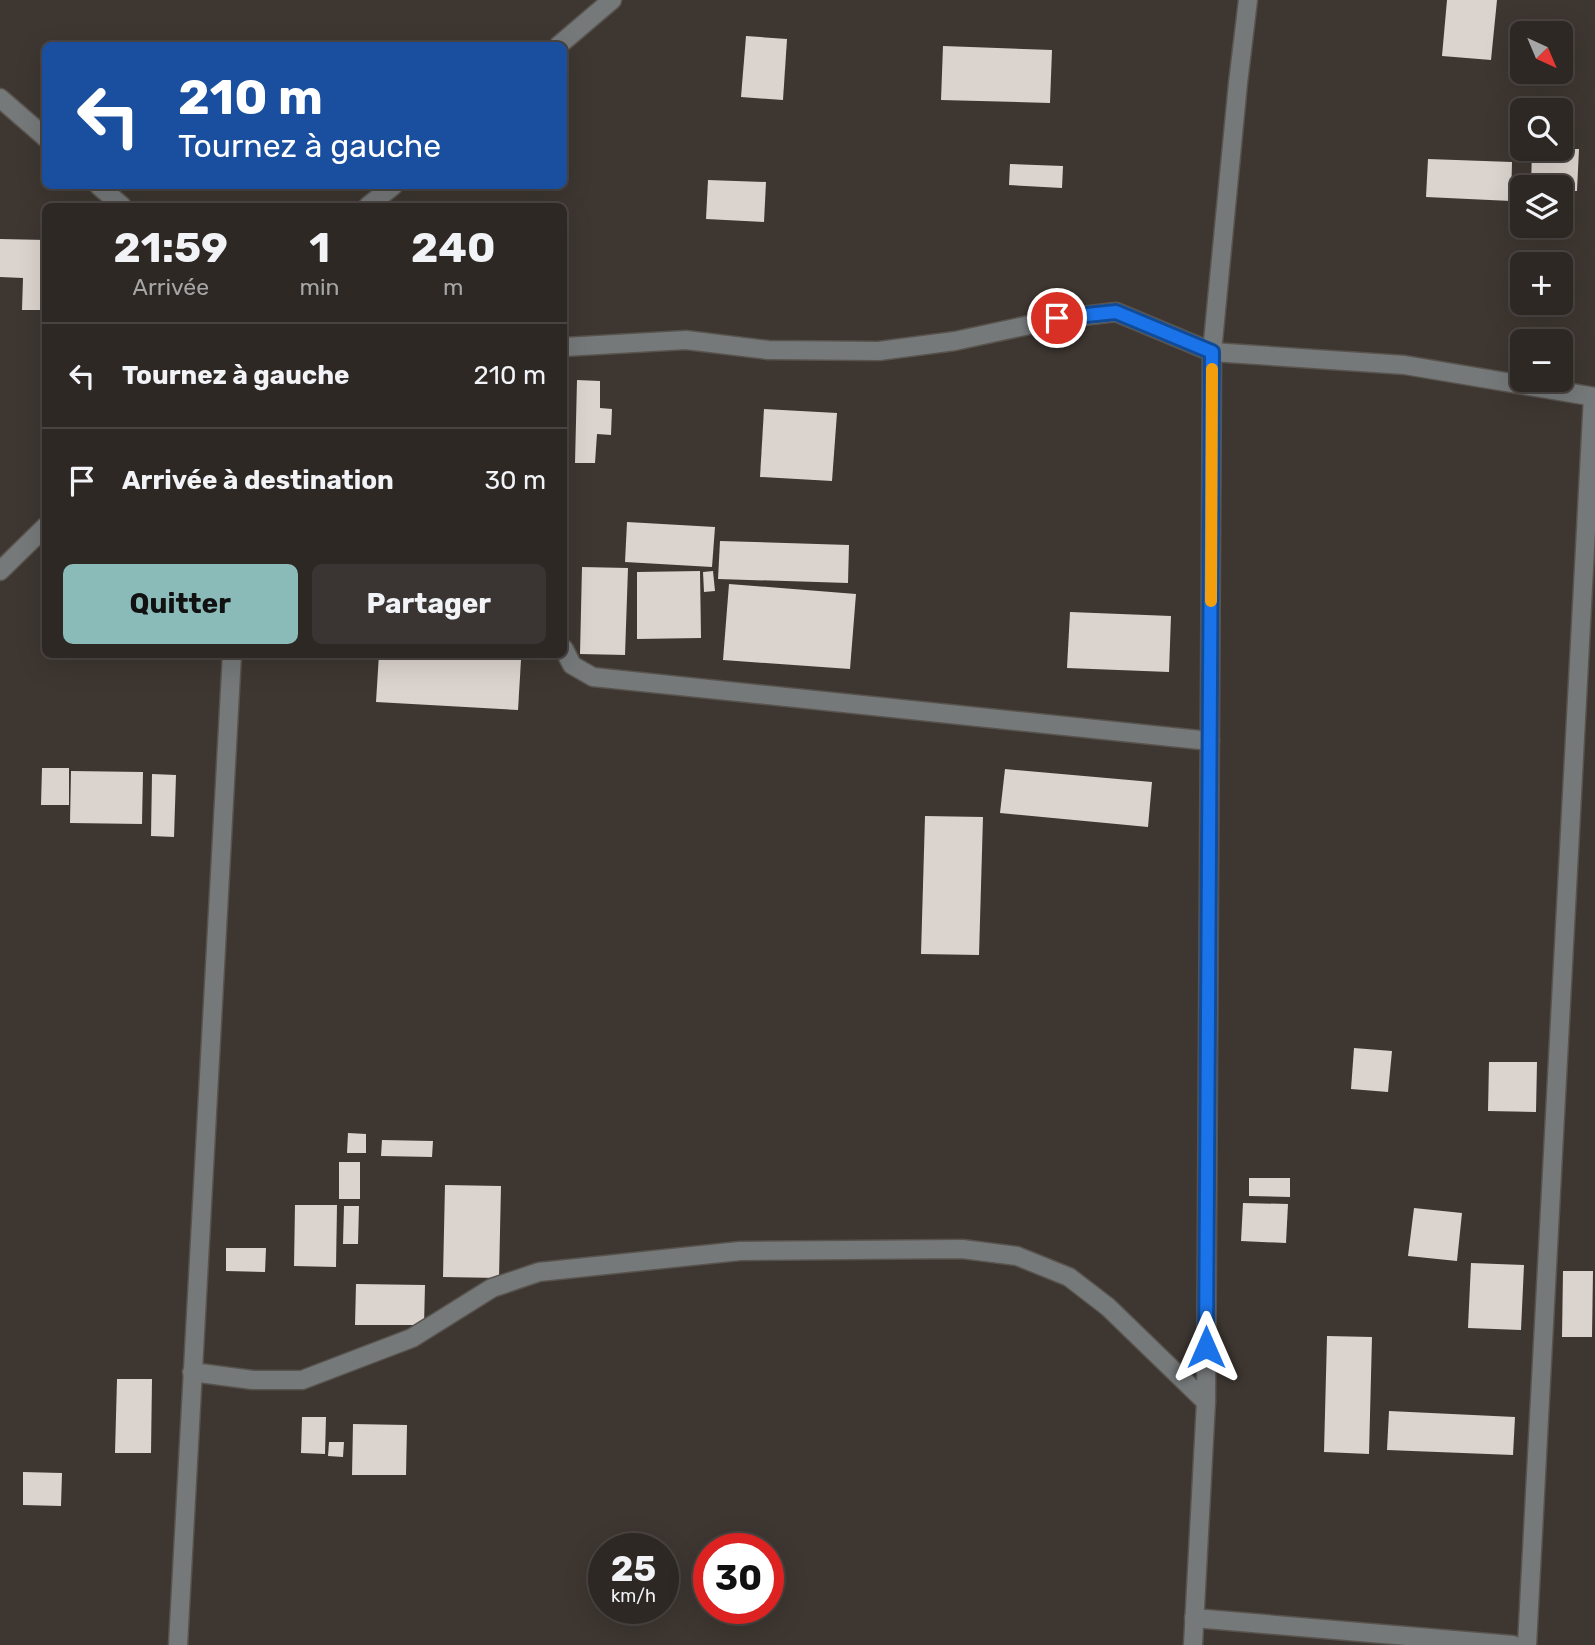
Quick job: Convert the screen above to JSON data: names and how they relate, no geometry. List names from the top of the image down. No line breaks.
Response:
{"north":"bottom right","page":{"map_buttons":["+","−"],"turn":["210 m","Tournez à gauche"],"eta":["21:59","Arrivée","1","min","240","m"],"list":[{"name":"Tournez à gauche","value":"210 m"},{"name":"Arrivée à destination","value":"30 m"}],"buttons":["Quitter","Partager"],"speed":"25 km/h","limit":"30"}}
